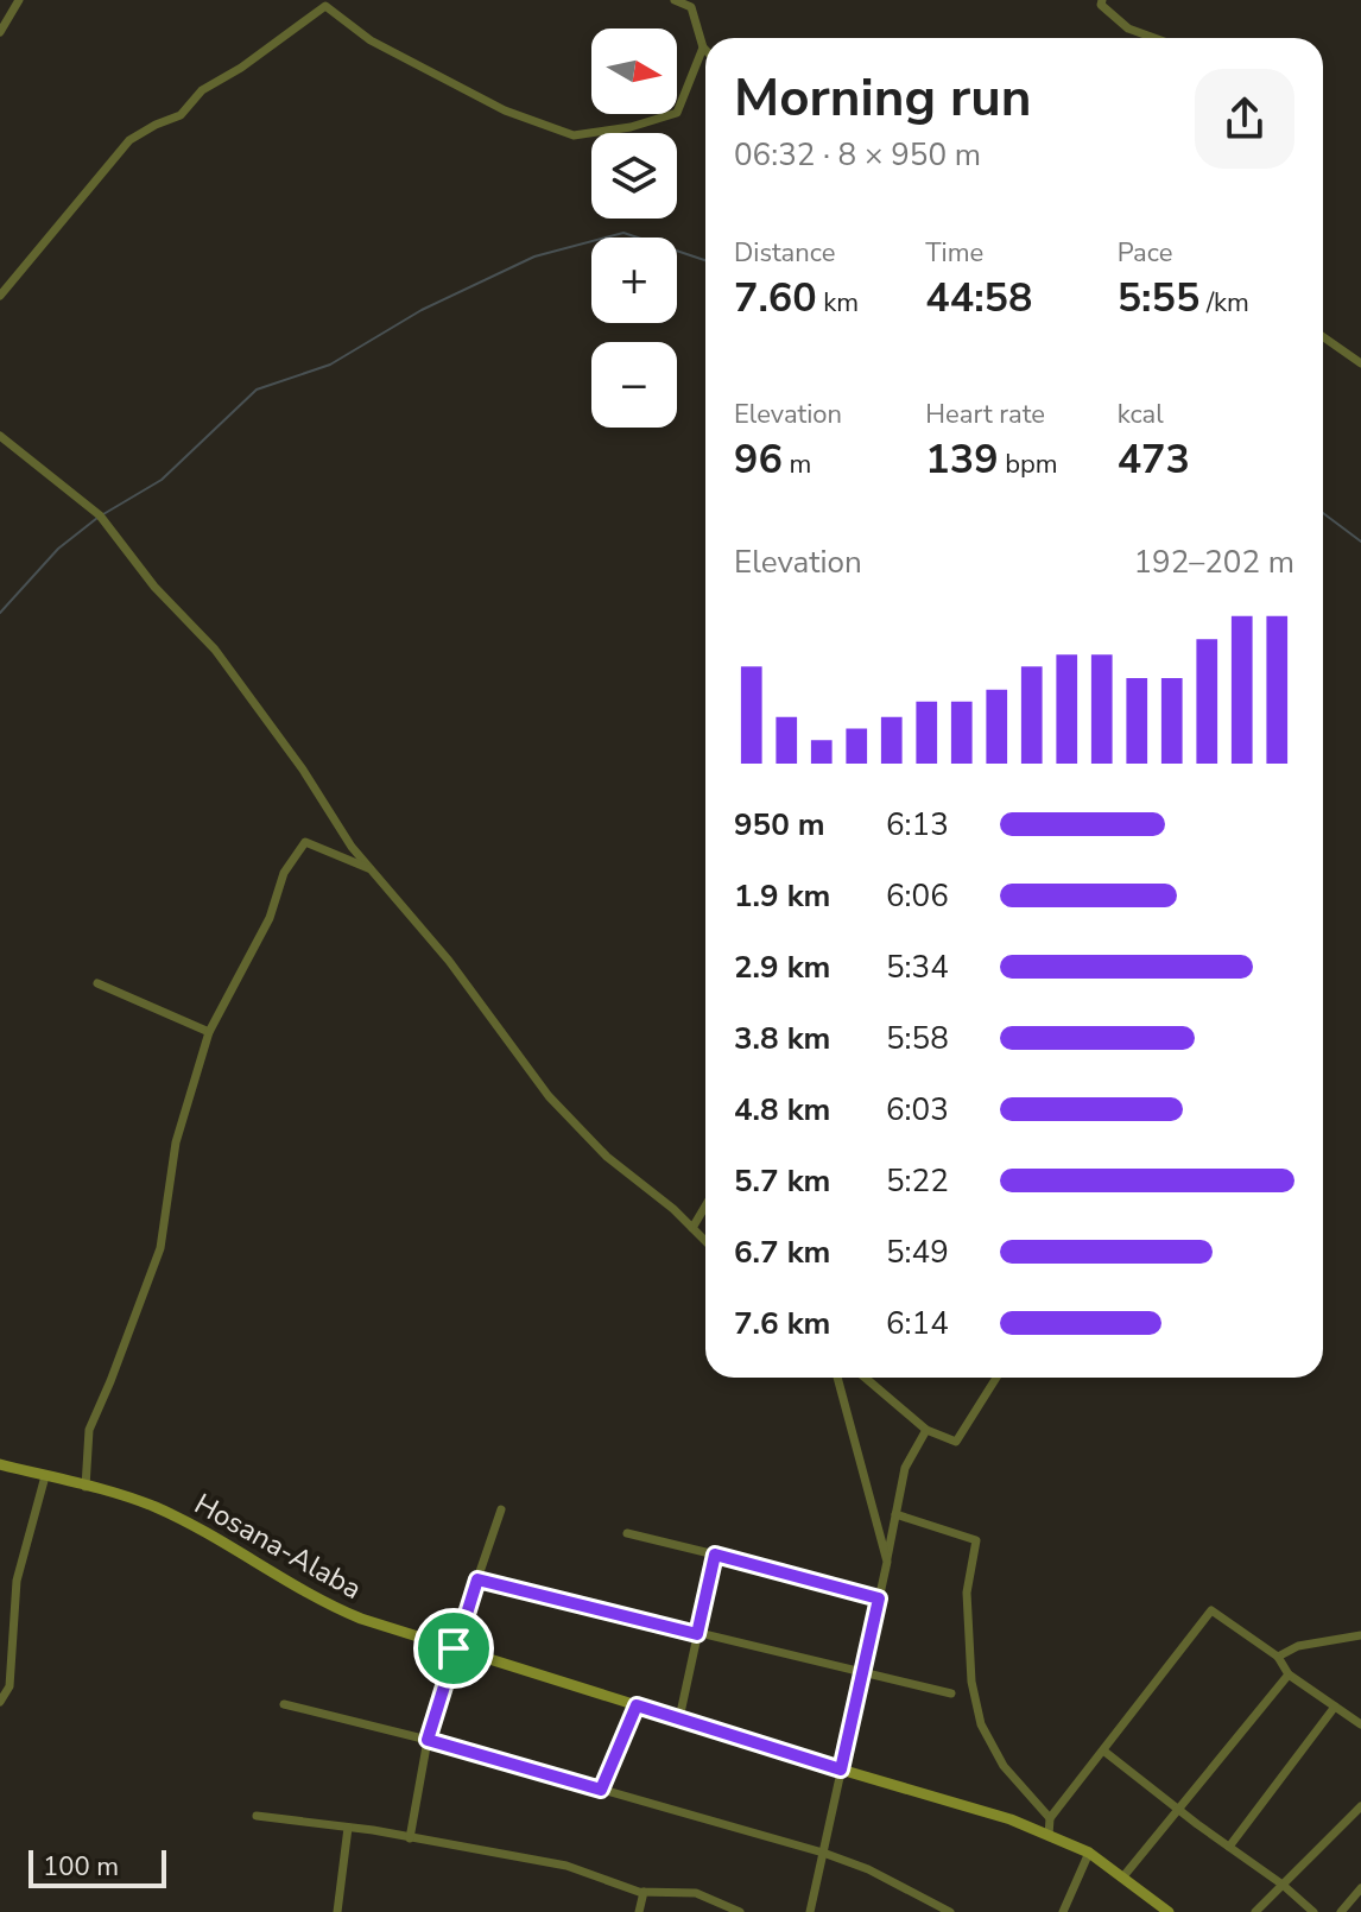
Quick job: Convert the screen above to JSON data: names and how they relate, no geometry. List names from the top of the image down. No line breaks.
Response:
{"streets":{"main road":["Hosana-Alaba"]},"scale_bar":"100 m","north":"right","page":{"map_buttons":["+","−"],"heading":["Morning run","06:32 · 8 × 950 m"],"stats":[["Distance","7.60 km"],["Time","44:58"],["Pace","5:55 /km"],["Elevation","96 m"],["Heart rate","139 bpm"],["kcal","473"]],"chart":["Elevation","192–202 m"],"list":[{"name":"950 m","note":"6:13"},{"name":"1.9 km","note":"6:06"},{"name":"2.9 km","note":"5:34"},{"name":"3.8 km","note":"5:58"},{"name":"4.8 km","note":"6:03"},{"name":"5.7 km","note":"5:22"},{"name":"6.7 km","note":"5:49"},{"name":"7.6 km","note":"6:14"}],"scale":"100 m"}}
